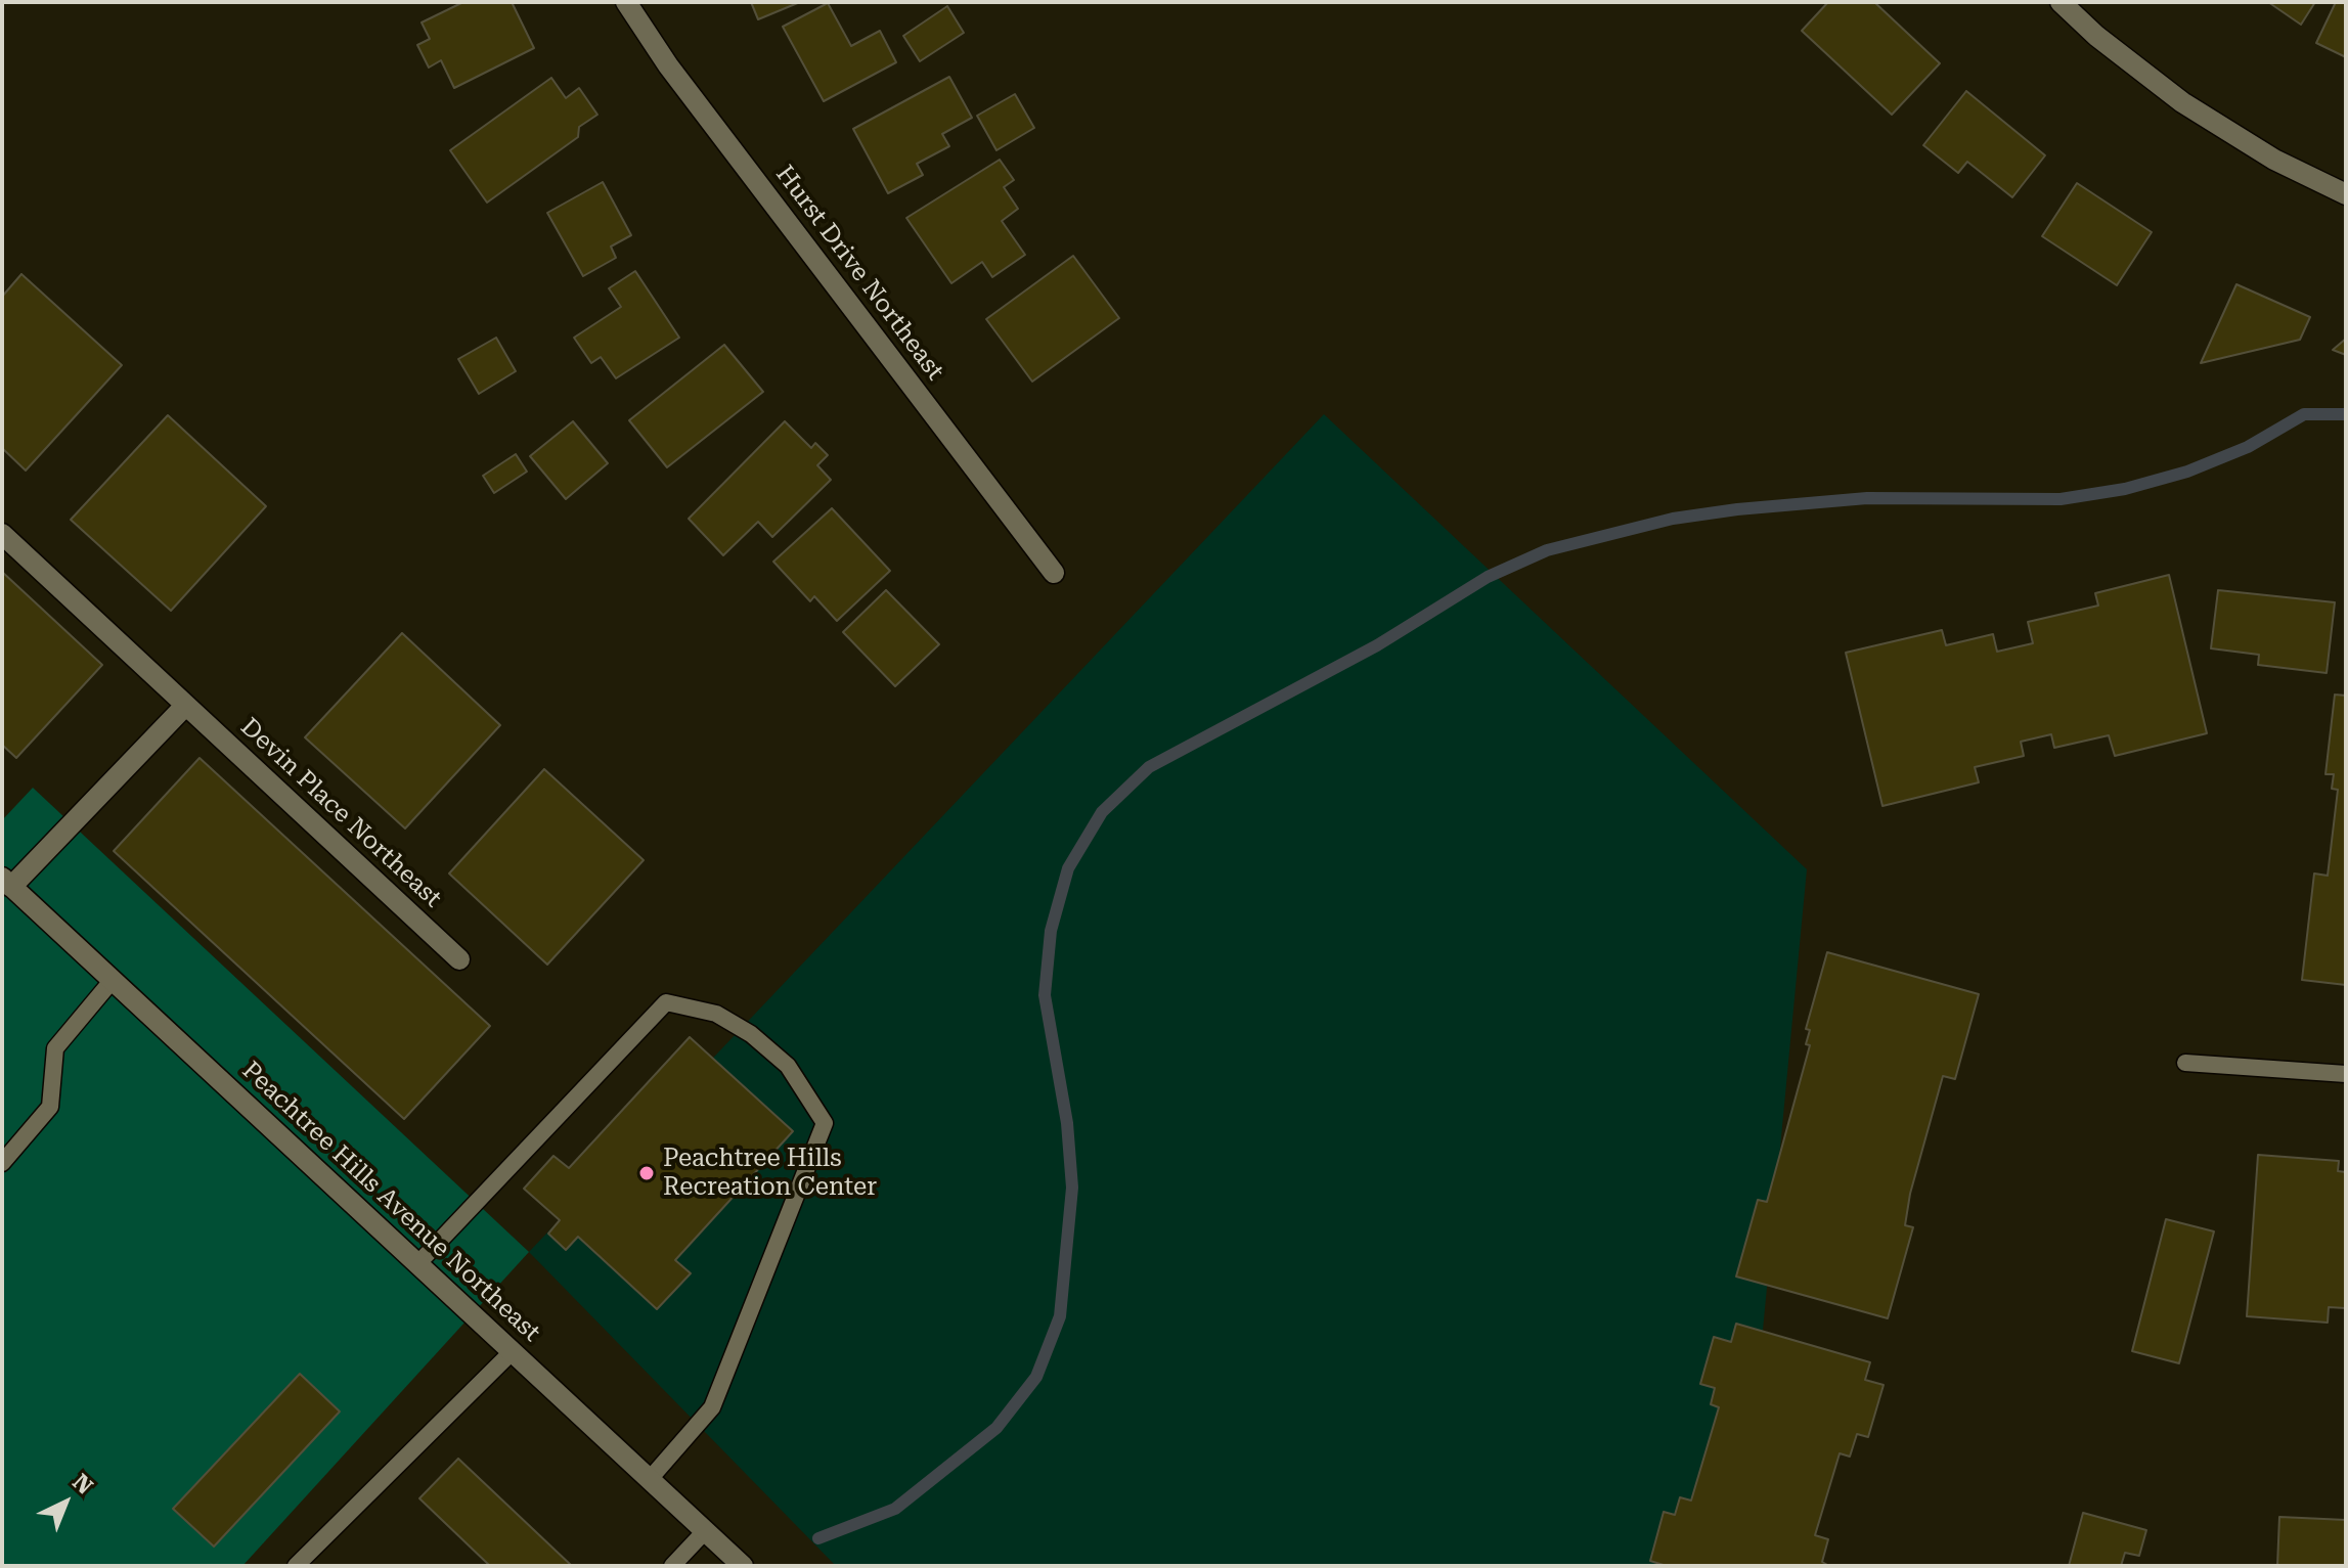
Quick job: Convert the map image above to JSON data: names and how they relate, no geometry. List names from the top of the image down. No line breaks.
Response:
{"streets":{"street":["Hurst Drive Northeast","Devin Place Northeast","Peachtree Hills Avenue Northeast"]},"places":["Peachtree Hills Recreation Center"],"north":"top right"}
